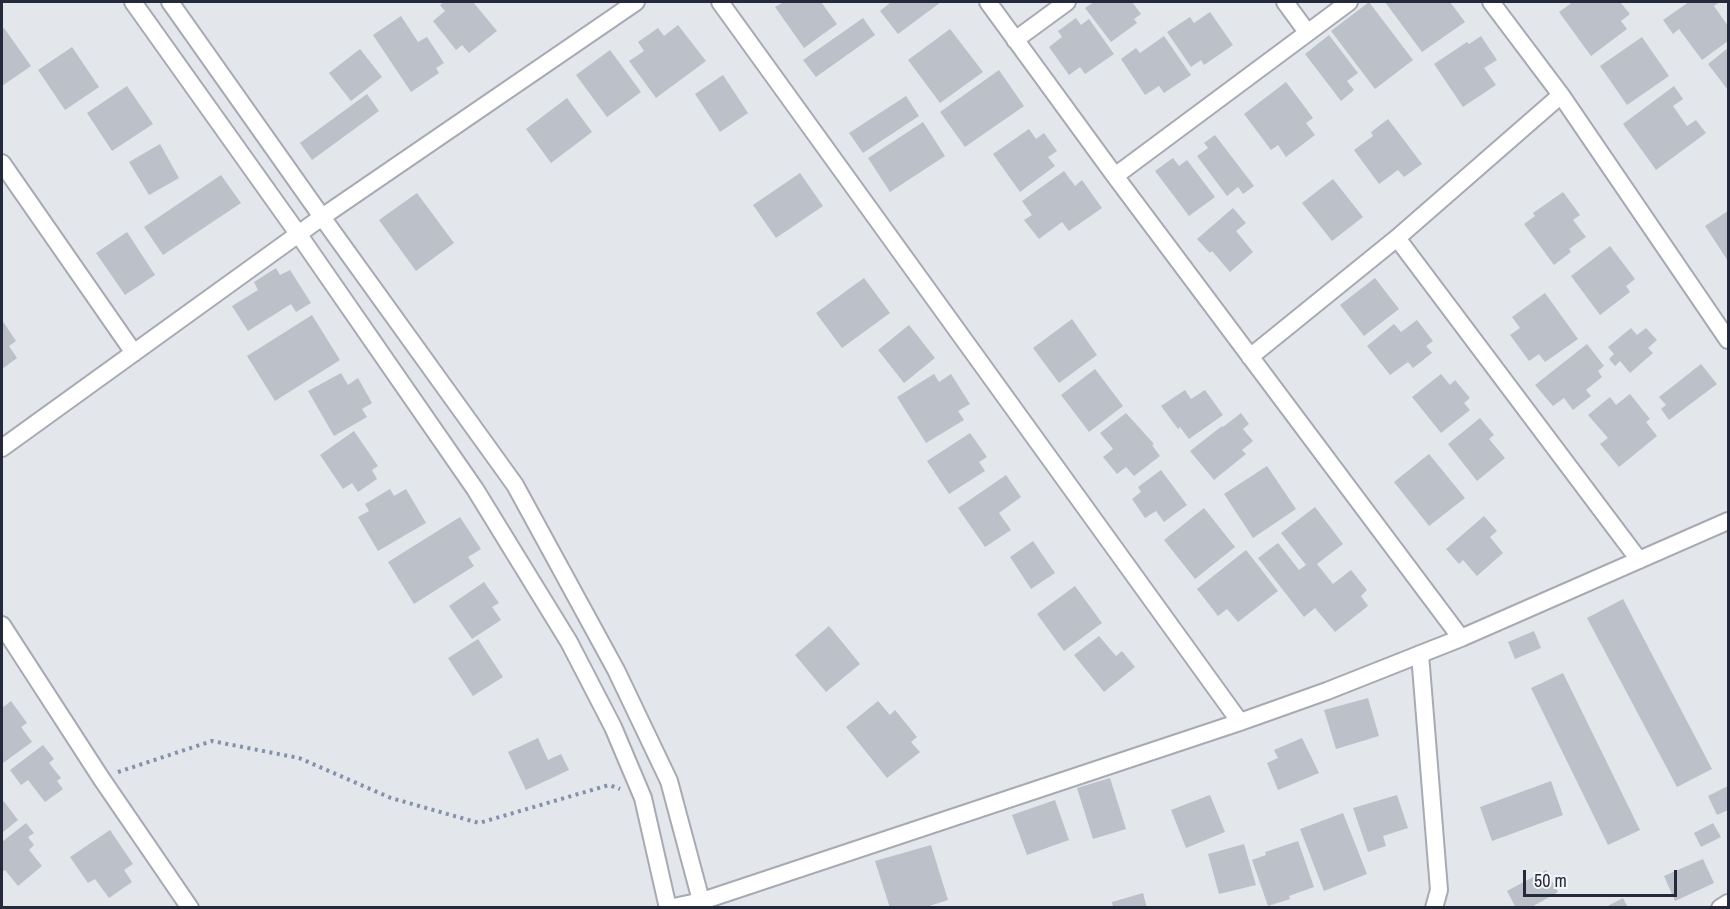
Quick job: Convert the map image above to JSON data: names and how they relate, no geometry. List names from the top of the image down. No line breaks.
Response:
{"scale_bar":"50 m"}
